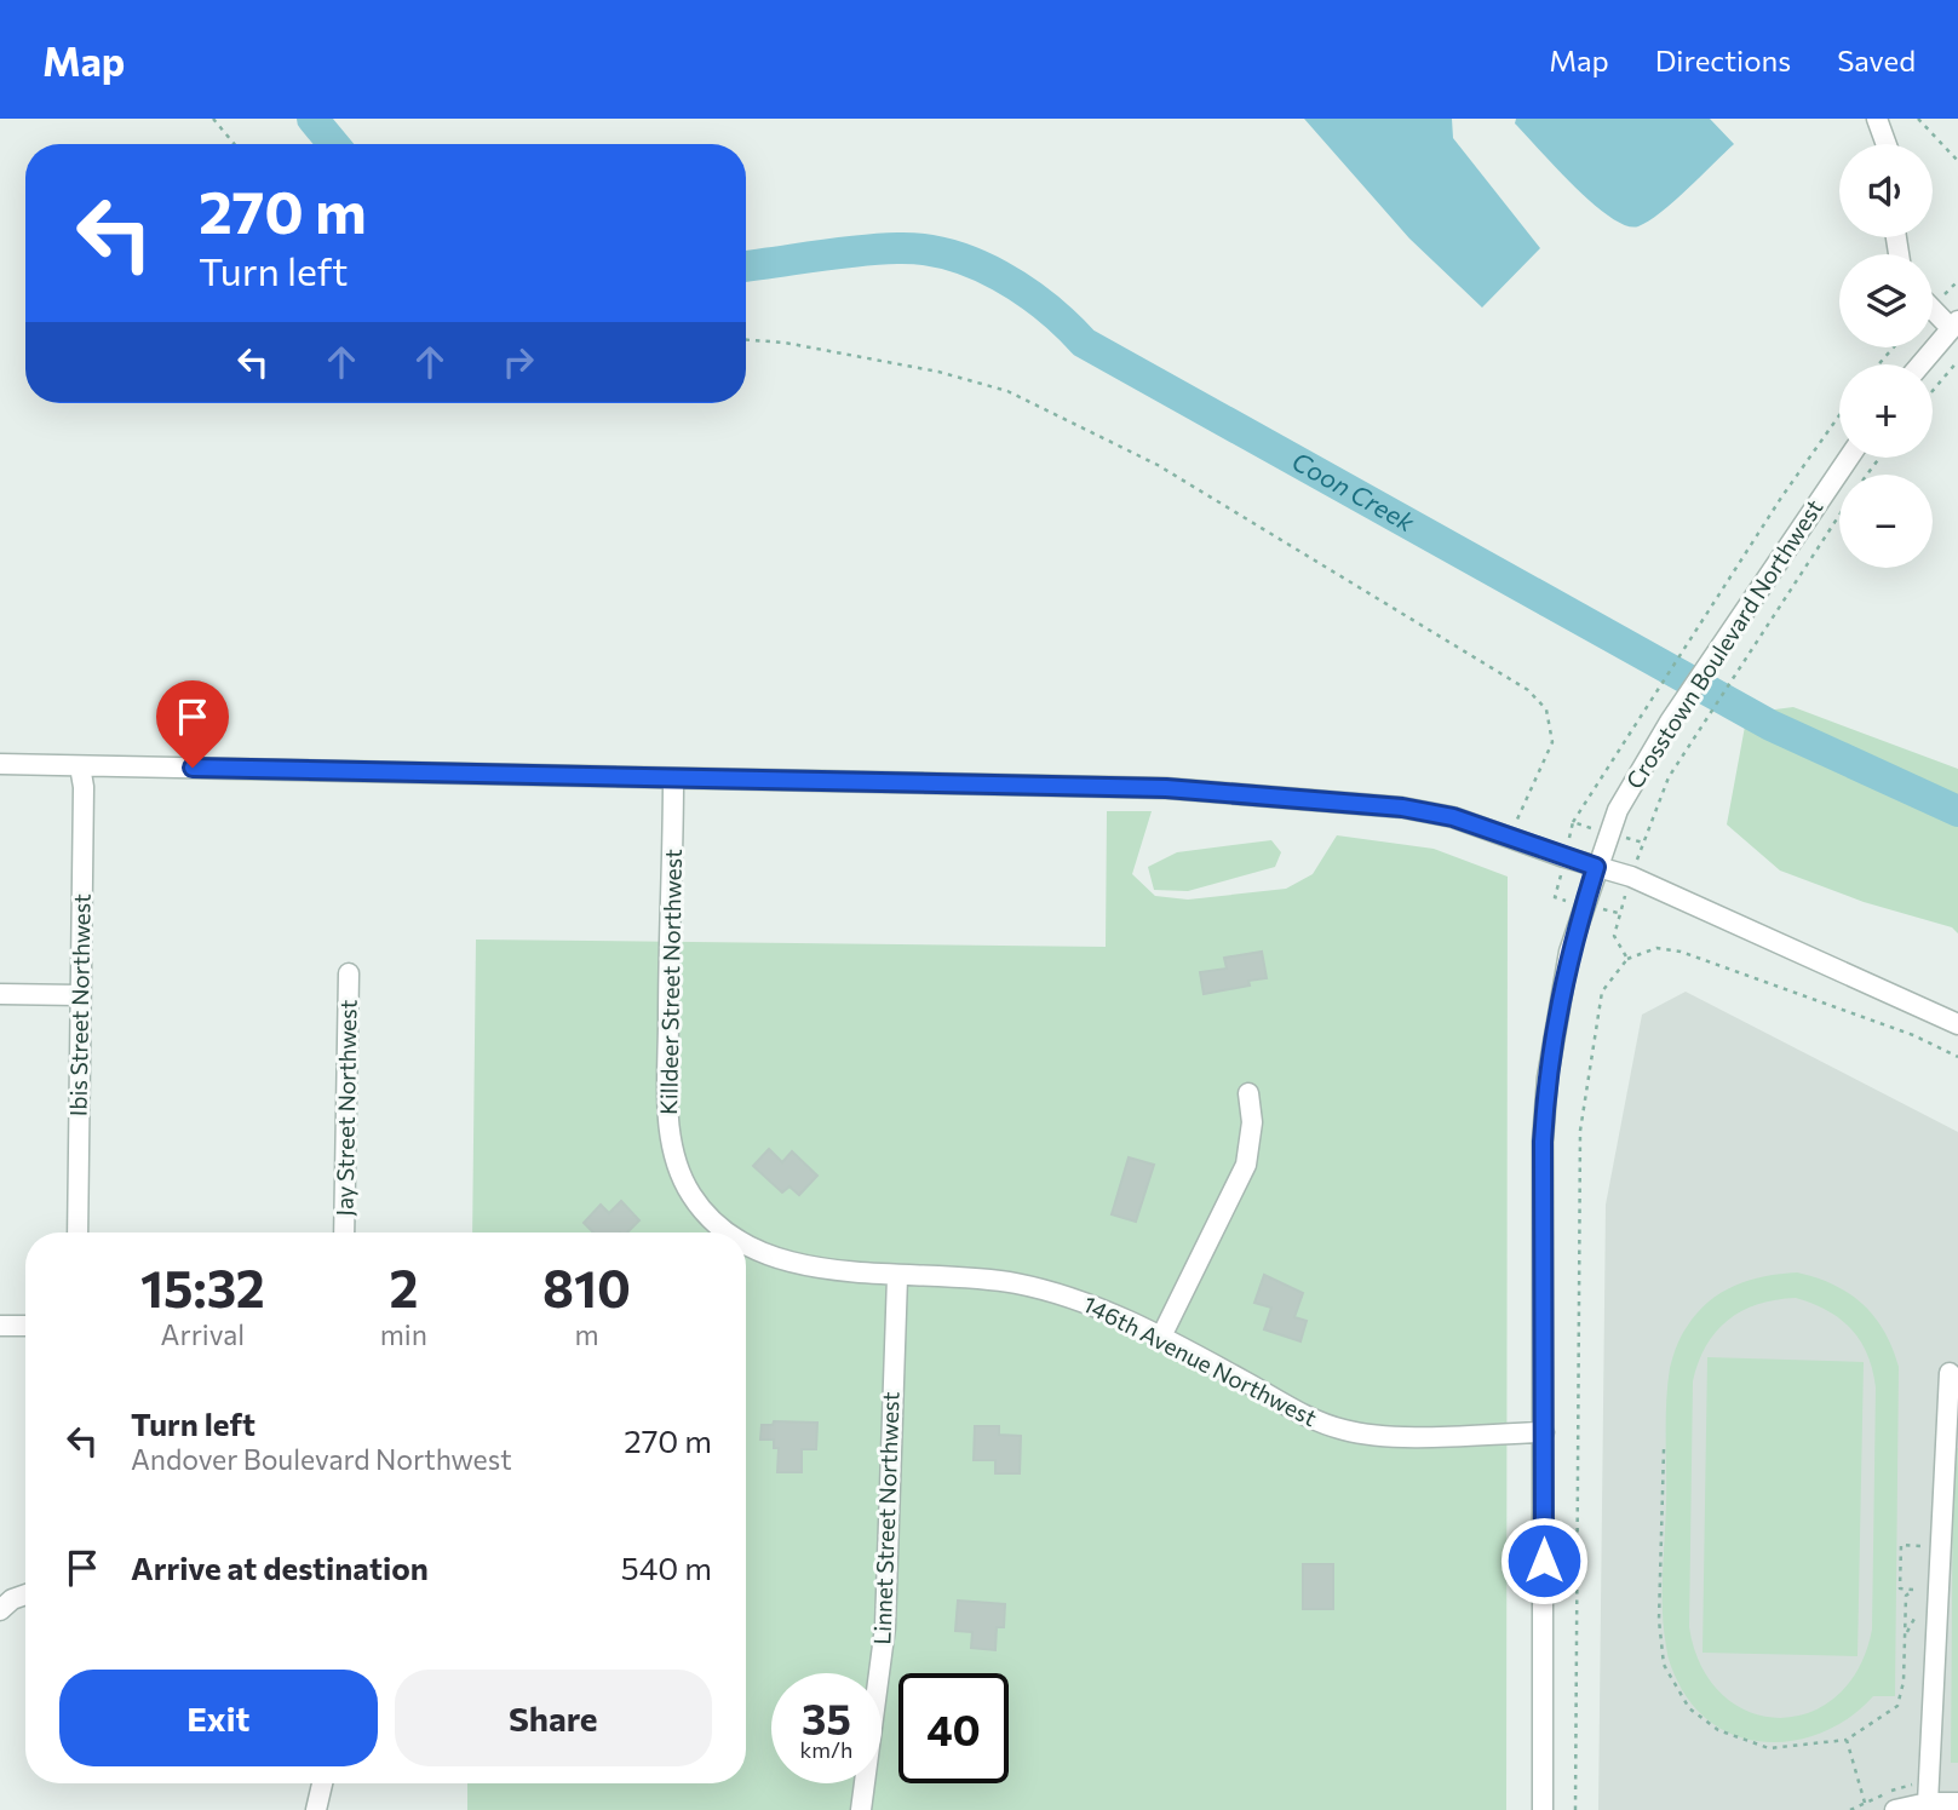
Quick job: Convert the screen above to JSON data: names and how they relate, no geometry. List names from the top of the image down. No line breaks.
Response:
{"streets":{"street":["Crosstown Boulevard Northwest","Killdeer Street Northwest","Ibis Street Northwest","Jay Street Northwest","146th Avenue Northwest","Linnet Street Northwest"]},"crossings":[["Crosstown Boulevard Northwest","146th Avenue Northwest"],["Killdeer Street Northwest","146th Avenue Northwest"],["146th Avenue Northwest","Linnet Street Northwest"]],"water":["Coon Creek"],"page":{"header":"Map","nav":["Map","Directions","Saved"],"map_buttons":["+","−"],"turn":["270 m","Turn left"],"eta":["15:32","Arrival","2","min","810","m"],"list":[{"name":"Turn left","note":"Andover Boulevard Northwest","value":"270 m"},{"name":"Arrive at destination","value":"540 m"}],"buttons":["Exit","Share"],"speed":"35 km/h","limit":"40"}}
